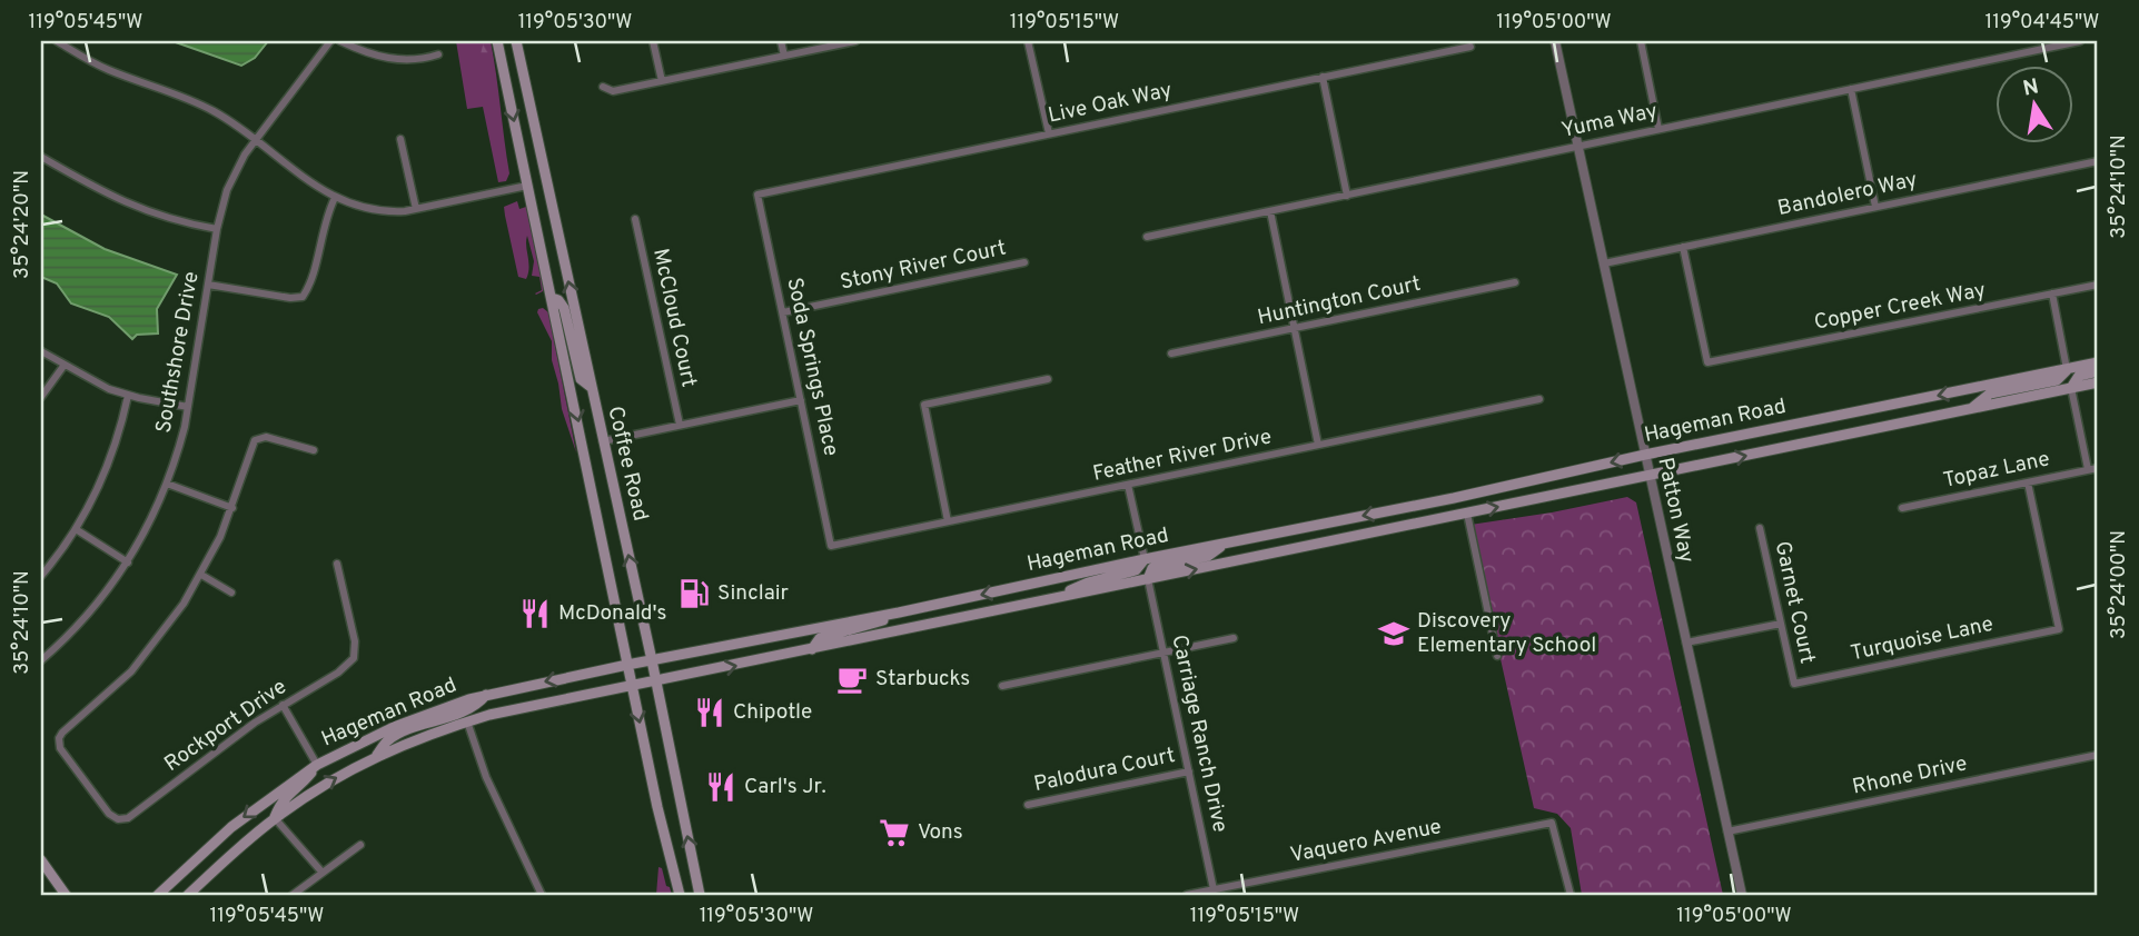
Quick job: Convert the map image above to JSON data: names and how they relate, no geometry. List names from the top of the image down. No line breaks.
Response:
{"streets":{"main road":["Hageman Road","Coffee Road"],"street":["Live Oak Way","Yuma Way","Bandolero Way","Stony River Court","Huntington Court","Copper Creek Way","McCloud Court","Southshore Drive","Soda Springs Place","Feather River Drive","Topaz Lane","Patton Way","Garnet Court","Turquoise Lane","Rockport Drive","Carriage Ranch Drive","Palodura Court","Rhone Drive","Vaquero Avenue"]},"crossings":[["Live Oak Way","Soda Springs Place"],["Yuma Way","Patton Way"],["Bandolero Way","Copper Creek Way"],["Bandolero Way","Patton Way"],["Stony River Court","Soda Springs Place"],["Soda Springs Place","Feather River Drive"],["Hageman Road","Coffee Road"],["Hageman Road","Patton Way"],["Hageman Road","Carriage Ranch Drive"],["Topaz Lane","Turquoise Lane"],["Patton Way","Rhone Drive"],["Garnet Court","Turquoise Lane"],["Carriage Ranch Drive","Palodura Court"],["Carriage Ranch Drive","Vaquero Avenue"]],"places":{"fuel station":["Sinclair"],"restaurant":["McDonald's","Chipotle","Carl's Jr."],"school or university":["Discovery Elementary School"],"cafe":["Starbucks"],"supermarket":["Vons"]},"north":"top","coordinates":["119°05'45\"W","119°05'30\"W","119°05'15\"W","119°05'00\"W","119°04'45\"W","35°24'10\"N","35°24'20\"N","35°24'00\"N"]}
